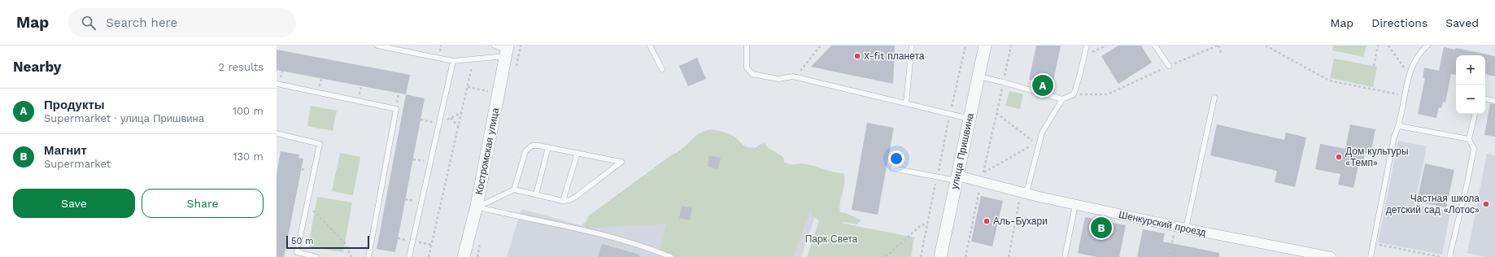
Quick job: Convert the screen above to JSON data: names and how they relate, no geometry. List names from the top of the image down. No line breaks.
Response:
{"streets":{"street":["Костромская улица","улица Пришвина","Шенкурский проезд"]},"crossings":[["улица Пришвина","Шенкурский проезд"]],"parks":["Парк Света"],"places":["X-fit планета","Дом культуры «Темп»","Частная школа детский сад «Лотос»","Аль-Бухари"],"scale_bar":"50 m","page":{"header":"Map","search":"Search here","nav":["Map","Directions","Saved"],"heading":["Nearby","2 results"],"map_buttons":["+","−"],"pins":["A","B"],"list":[{"mark":"A","name":"Продукты","note":"Supermarket · улица Пришвина","value":"100 m"},{"mark":"B","name":"Магнит","note":"Supermarket","value":"130 m"}],"buttons":["Save","Share"],"scale":"50 m"}}
